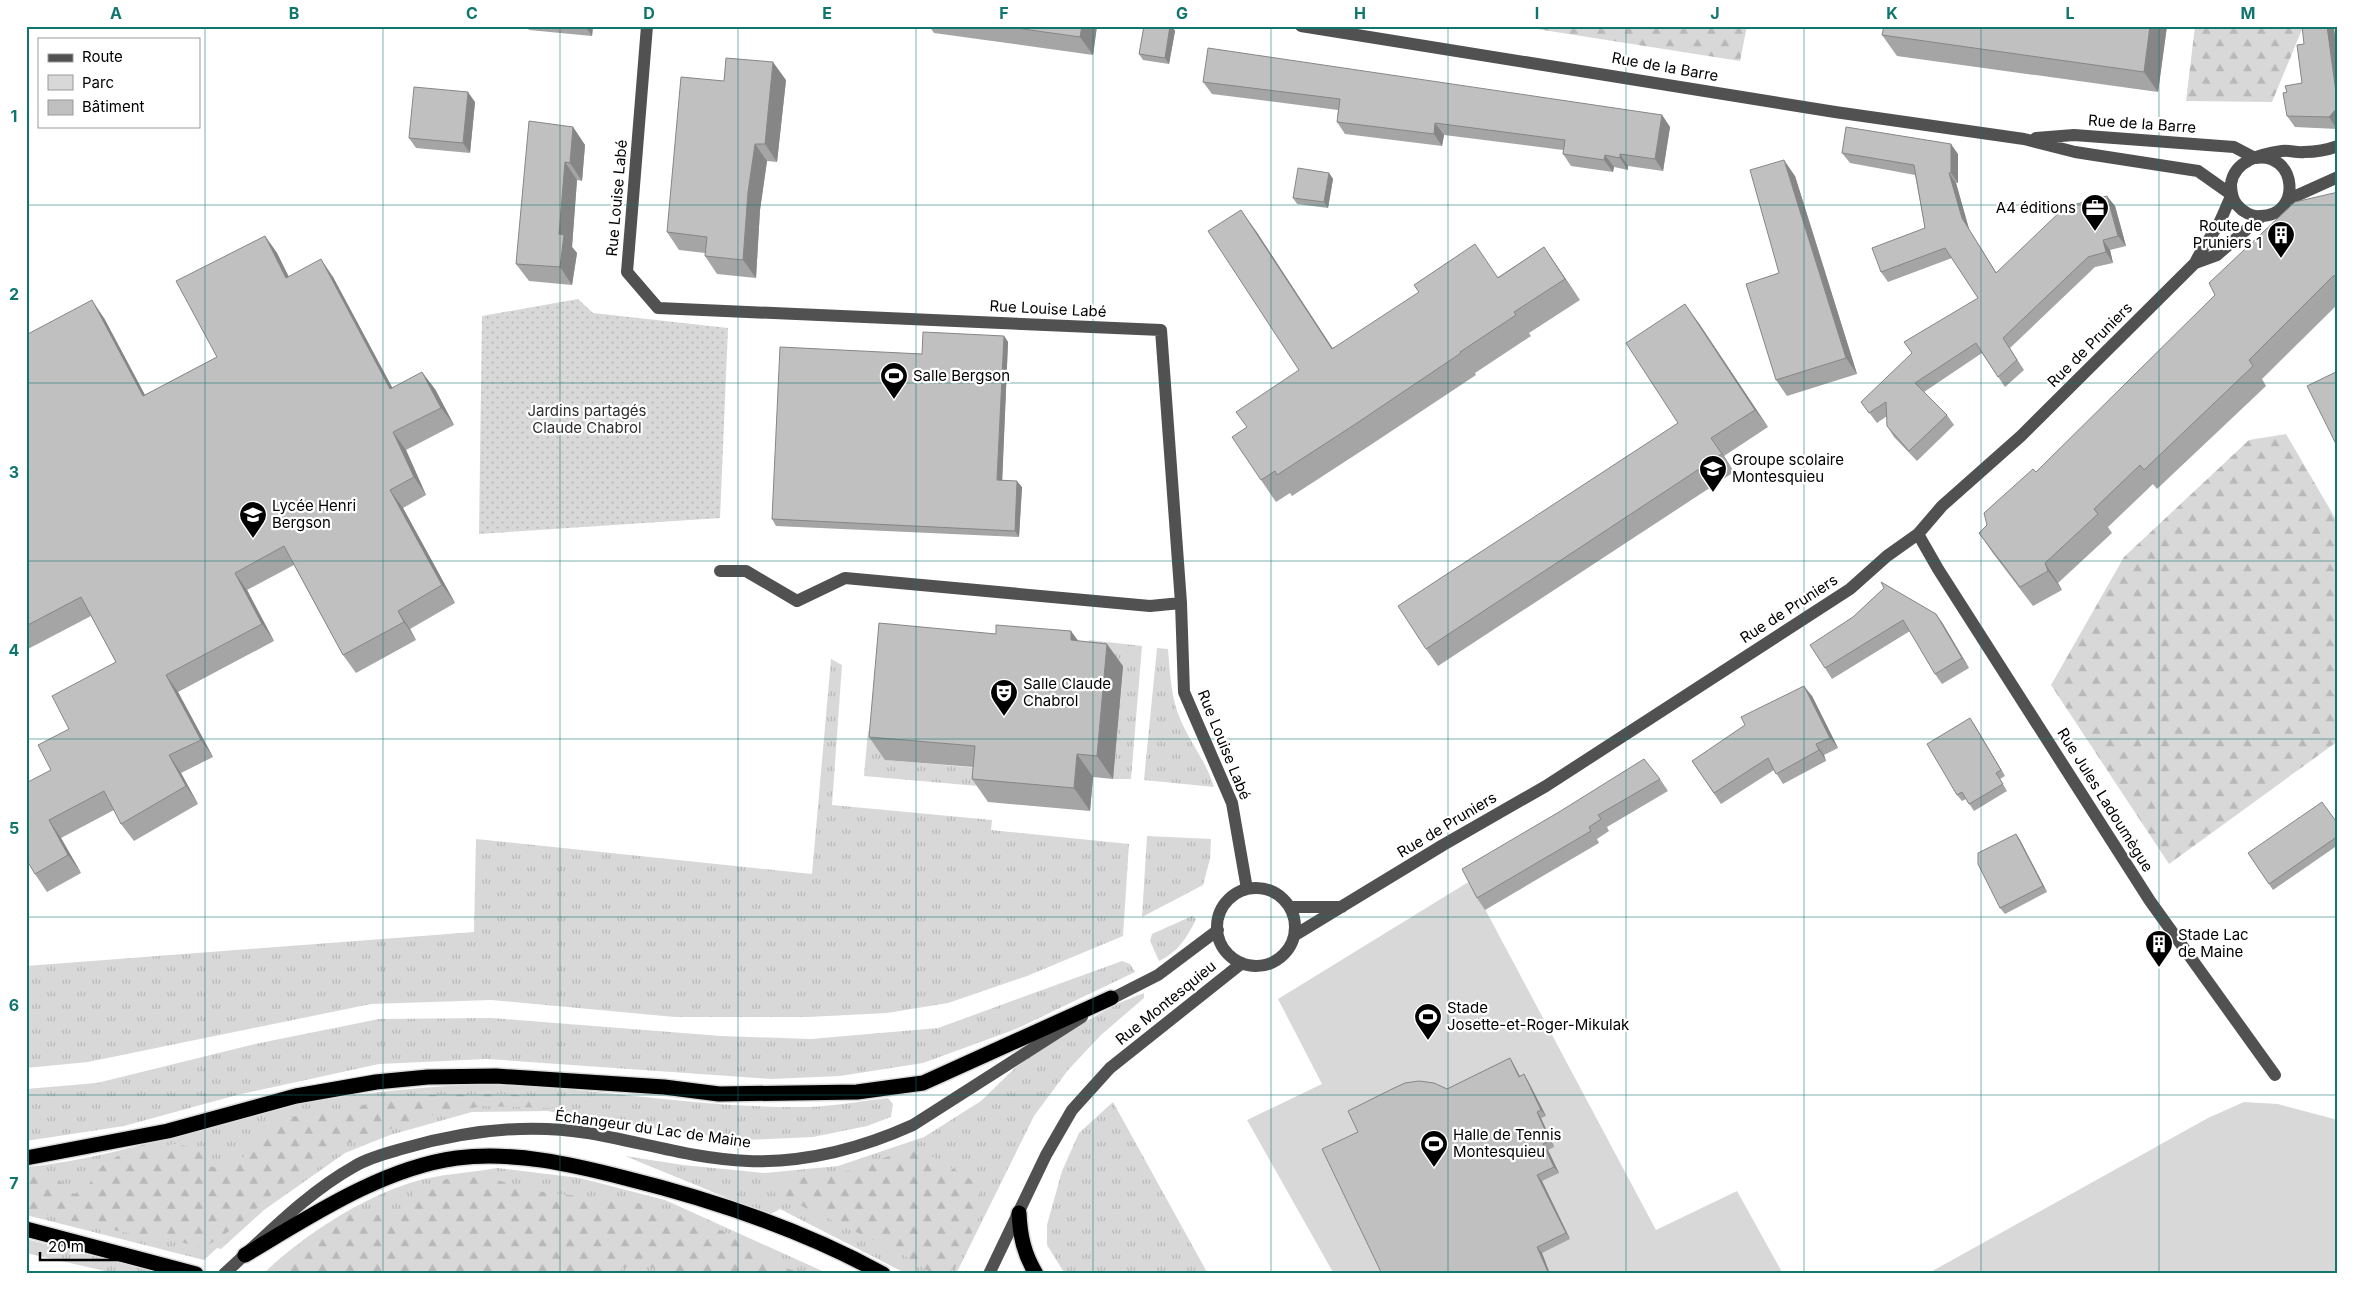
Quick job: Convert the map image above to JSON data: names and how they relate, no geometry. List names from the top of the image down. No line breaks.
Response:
{"streets":{"street":["Rue de la Barre","Rue Louise Labé","Rue de Pruniers","Rue Jules Ladoumègue","Rue Montesquieu","Échangeur du Lac de Maine"]},"crossings":[["Rue de la Barre","Rue de Pruniers"],["Rue Louise Labé","Rue de Pruniers"],["Rue Louise Labé","Rue Montesquieu"],["Rue de Pruniers","Rue Jules Ladoumègue"],["Rue de Pruniers","Rue Montesquieu"],["Rue Montesquieu","Échangeur du Lac de Maine"]],"parks":["Jardins partagés Claude Chabrol"],"places":{"office":["A4 éditions"],"building":["Route de Pruniers 1","Stade Lac de Maine"],"sports":["Salle Bergson","Stade Josette-et-Roger-Mikulak","Halle de Tennis Montesquieu"],"school or university":["Groupe scolaire Montesquieu","Lycée Henri Bergson"],"theatre":["Salle Claude Chabrol"]},"legend":["Route","Parc","Bâtiment"],"scale_bar":"20 m","grid":{"columns":["A","B","C","D","E","F","G","H","I","J","K","L","M"],"rows":["1","2","3","4","5","6","7"]}}
